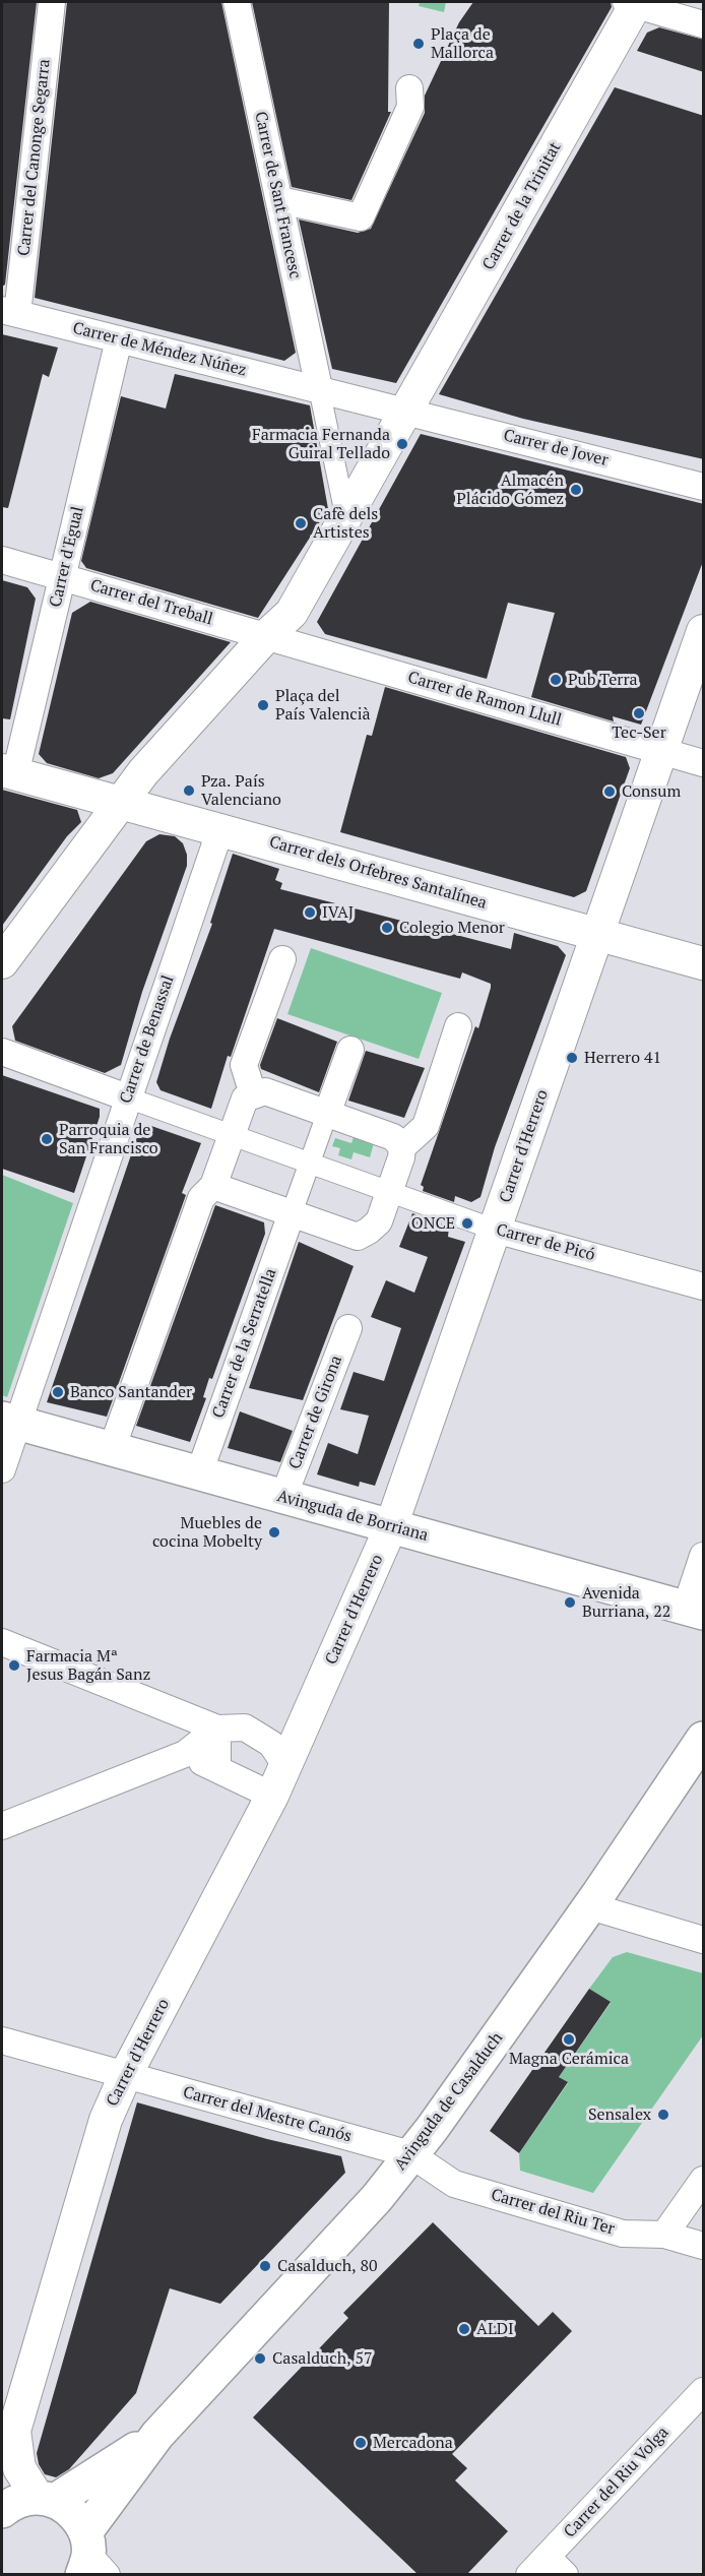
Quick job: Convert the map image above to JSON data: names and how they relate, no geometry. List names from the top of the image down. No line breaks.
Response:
{"streets":{"main road":["Avinguda de Borriana","Avinguda de Casalduch"],"street":["Carrer del Canonge Segarra","Carrer de Sant Francesc","Carrer de la Trinitat","Carrer de Méndez Núñez","Carrer de Jover","Carrer d'Egual","Carrer del Treball","Carrer de Ramon Llull","Carrer dels Orfebres Santalínea","Carrer de Benassal","Carrer d'Herrero","Carrer de Picó","Carrer de la Serratella","Carrer de Girona","Carrer del Mestre Canós","Carrer del Riu Ter","Carrer del Riu Volga"]},"crossings":[["Carrer del Canonge Segarra","Carrer de Méndez Núñez"],["Carrer de Sant Francesc","Carrer de Méndez Núñez"],["Carrer de la Trinitat","Carrer de Jover"],["Carrer de la Trinitat","Carrer del Treball"],["Carrer de la Trinitat","Carrer de Ramon Llull"],["Carrer de Méndez Núñez","Carrer d'Egual"],["Carrer d'Egual","Carrer del Treball"],["Carrer d'Egual","Carrer dels Orfebres Santalínea"],["Carrer del Treball","Carrer de Ramon Llull"],["Carrer de Ramon Llull","Carrer d'Herrero"],["Carrer dels Orfebres Santalínea","Carrer de Benassal"],["Carrer dels Orfebres Santalínea","Carrer d'Herrero"],["Carrer de Benassal","Carrer de Picó"],["Carrer de Benassal","Avinguda de Borriana"],["Carrer d'Herrero","Carrer de Picó"],["Carrer d'Herrero","Avinguda de Borriana"],["Carrer d'Herrero","Avinguda de Casalduch"],["Carrer d'Herrero","Carrer del Mestre Canós"],["Carrer de la Serratella","Avinguda de Borriana"],["Carrer de Girona","Avinguda de Borriana"],["Avinguda de Casalduch","Carrer del Mestre Canós"],["Avinguda de Casalduch","Carrer del Riu Ter"],["Carrer del Mestre Canós","Carrer del Riu Ter"]],"places":["Plaça de Mallorca","Farmacia Fernanda Guiral Tellado","Almacén Plácido Gómez","Cafè dels Artistes","Pub Terra","Plaça del País Valencià","Tec-Ser","Pza. País Valenciano","Consum","IVAJ","Colegio Menor","Herrero 41","Parroquia de San Francisco","ONCE","Banco Santander","Muebles de cocina Mobelty","Avenida Burriana, 22","Farmacia Mª Jesus Bagán Sanz","Magna Cerámica","Sensalex","Casalduch, 80","ALDI","Casalduch, 57","Mercadona"]}
